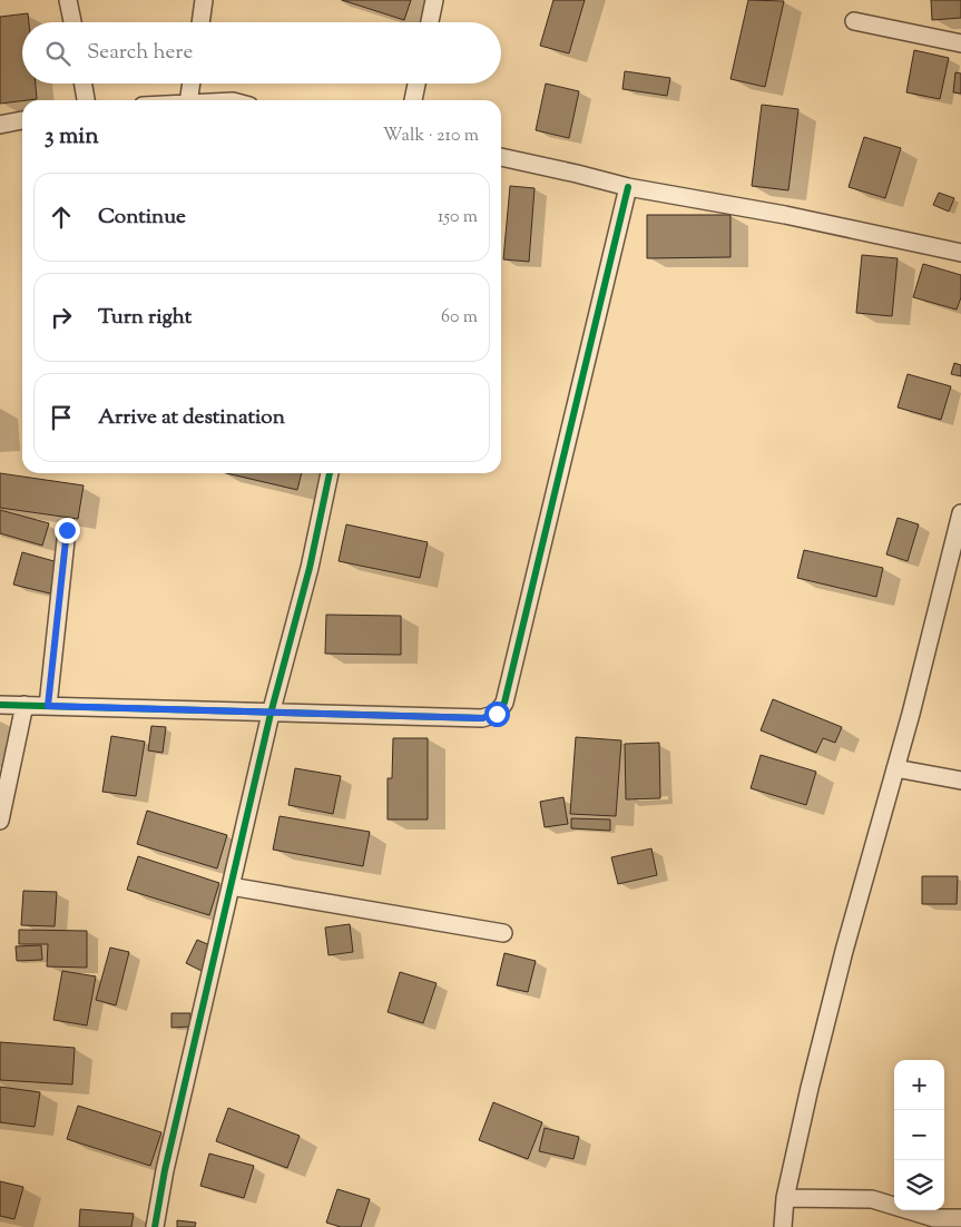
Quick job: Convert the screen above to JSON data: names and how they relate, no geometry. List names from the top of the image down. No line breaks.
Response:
{"page":{"search":"Search here","heading":["3 min","Walk · 210 m"],"list":[["Continue","150 m"],["Turn right","60 m"],"Arrive at destination"],"map_buttons":["+","−"]}}
